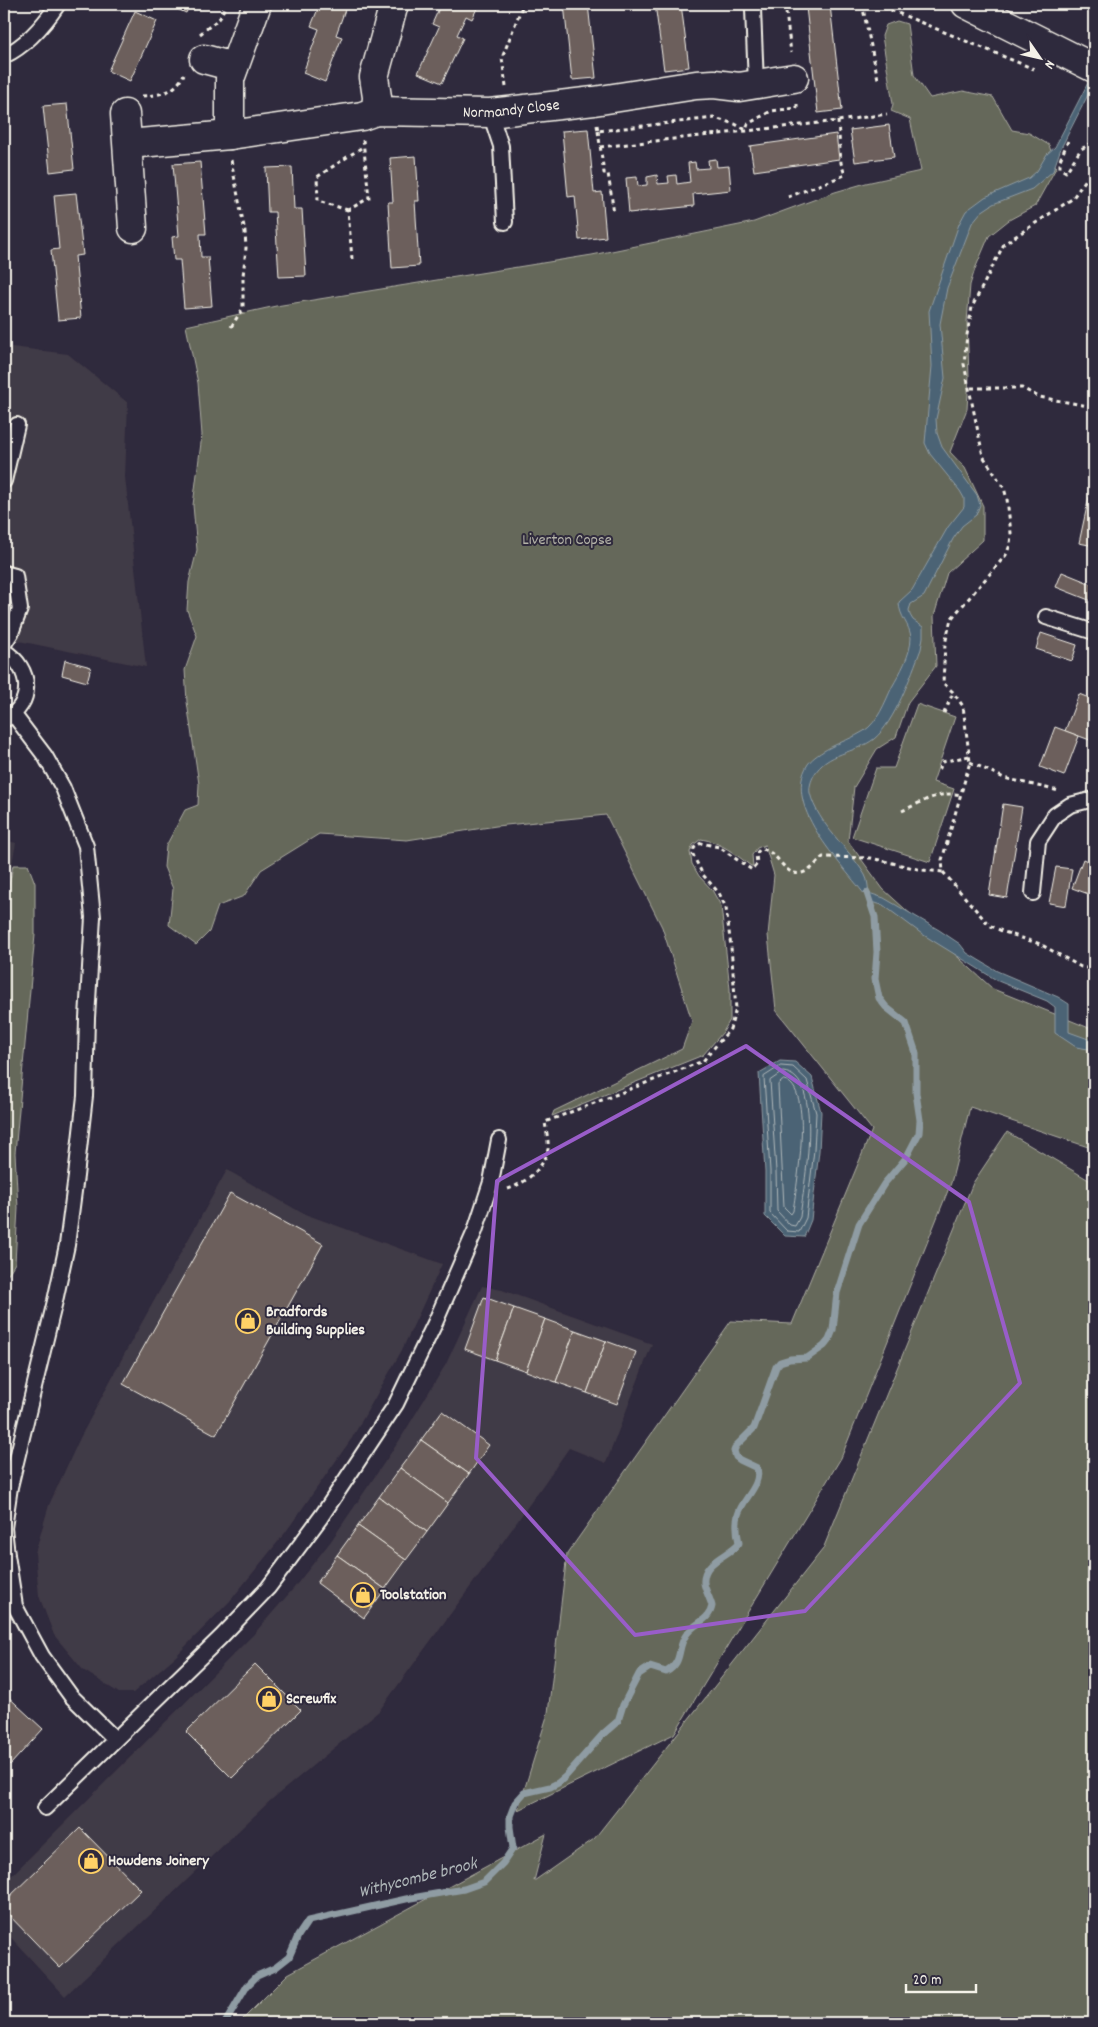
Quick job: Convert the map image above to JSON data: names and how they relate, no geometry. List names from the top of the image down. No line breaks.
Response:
{"streets":{"street":["Normandy Close"]},"water":["Withycombe brook"],"parks":["Liverton Copse"],"places":{"shop":["Bradfords Building Supplies","Toolstation","Screwfix","Howdens Joinery"]},"scale_bar":"20 m","north":"bottom right"}
